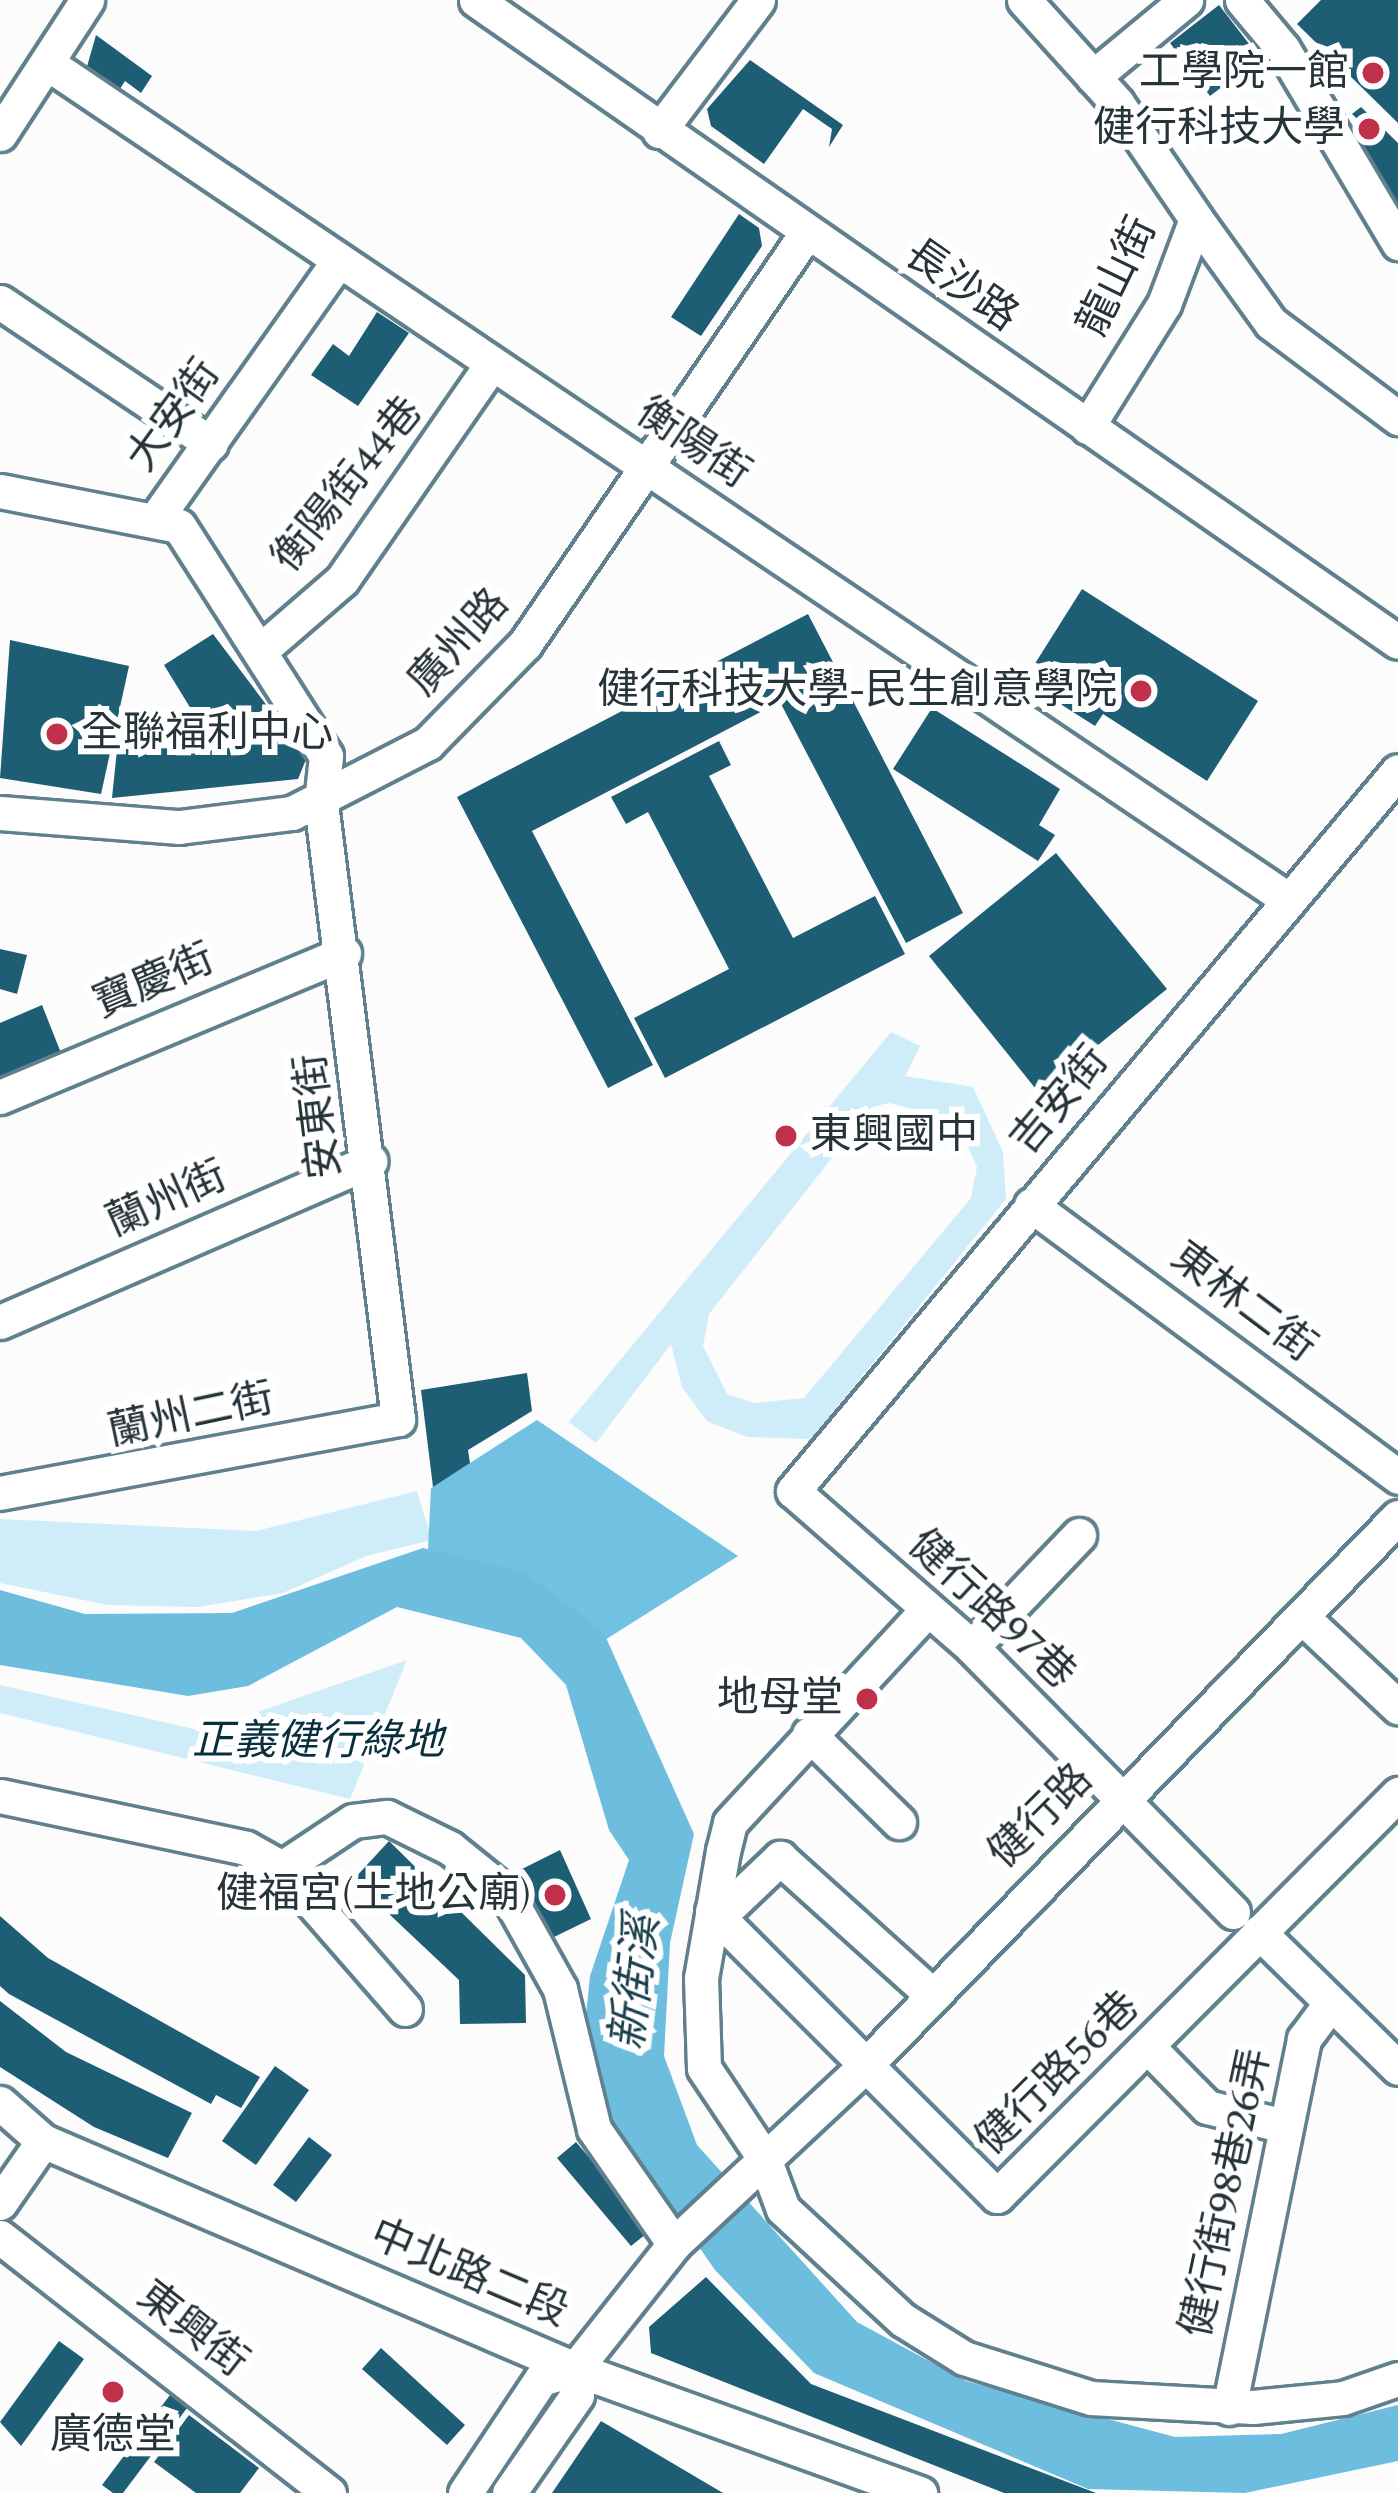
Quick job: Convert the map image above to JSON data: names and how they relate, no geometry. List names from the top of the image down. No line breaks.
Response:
{"streets":{"street":["龍山街","長沙路","大安街","衡陽街","衡陽街44巷","廣州路","寶慶街","吉安街","安東街","蘭州街","東林二街","蘭州二街","健行路97巷","健行路","健行路56巷","健行街98巷26弄","中北路二段","東興街"]},"crossings":[["龍山街","長沙路"],["長沙路","廣州路"],["大安街","衡陽街"],["大安街","衡陽街44巷"],["大安街","廣州路"],["大安街","安東街"],["衡陽街","衡陽街44巷"],["衡陽街","廣州路"],["衡陽街","吉安街"],["廣州路","安東街"],["寶慶街","安東街"],["吉安街","東林二街"],["吉安街","健行路97巷"],["安東街","蘭州街"],["安東街","蘭州二街"],["健行路97巷","健行路"],["健行路97巷","健行路56巷"],["健行路97巷","健行街98巷26弄"],["健行路","健行路56巷"]],"water":["新街溪"],"parks":["正義健行綠地"],"places":["工學院一館","健行科技大學","健行科技大學-民生創意學院","全聯福利中心","東興國中","地母堂","健福宮(土地公廟)","廣德堂"]}
